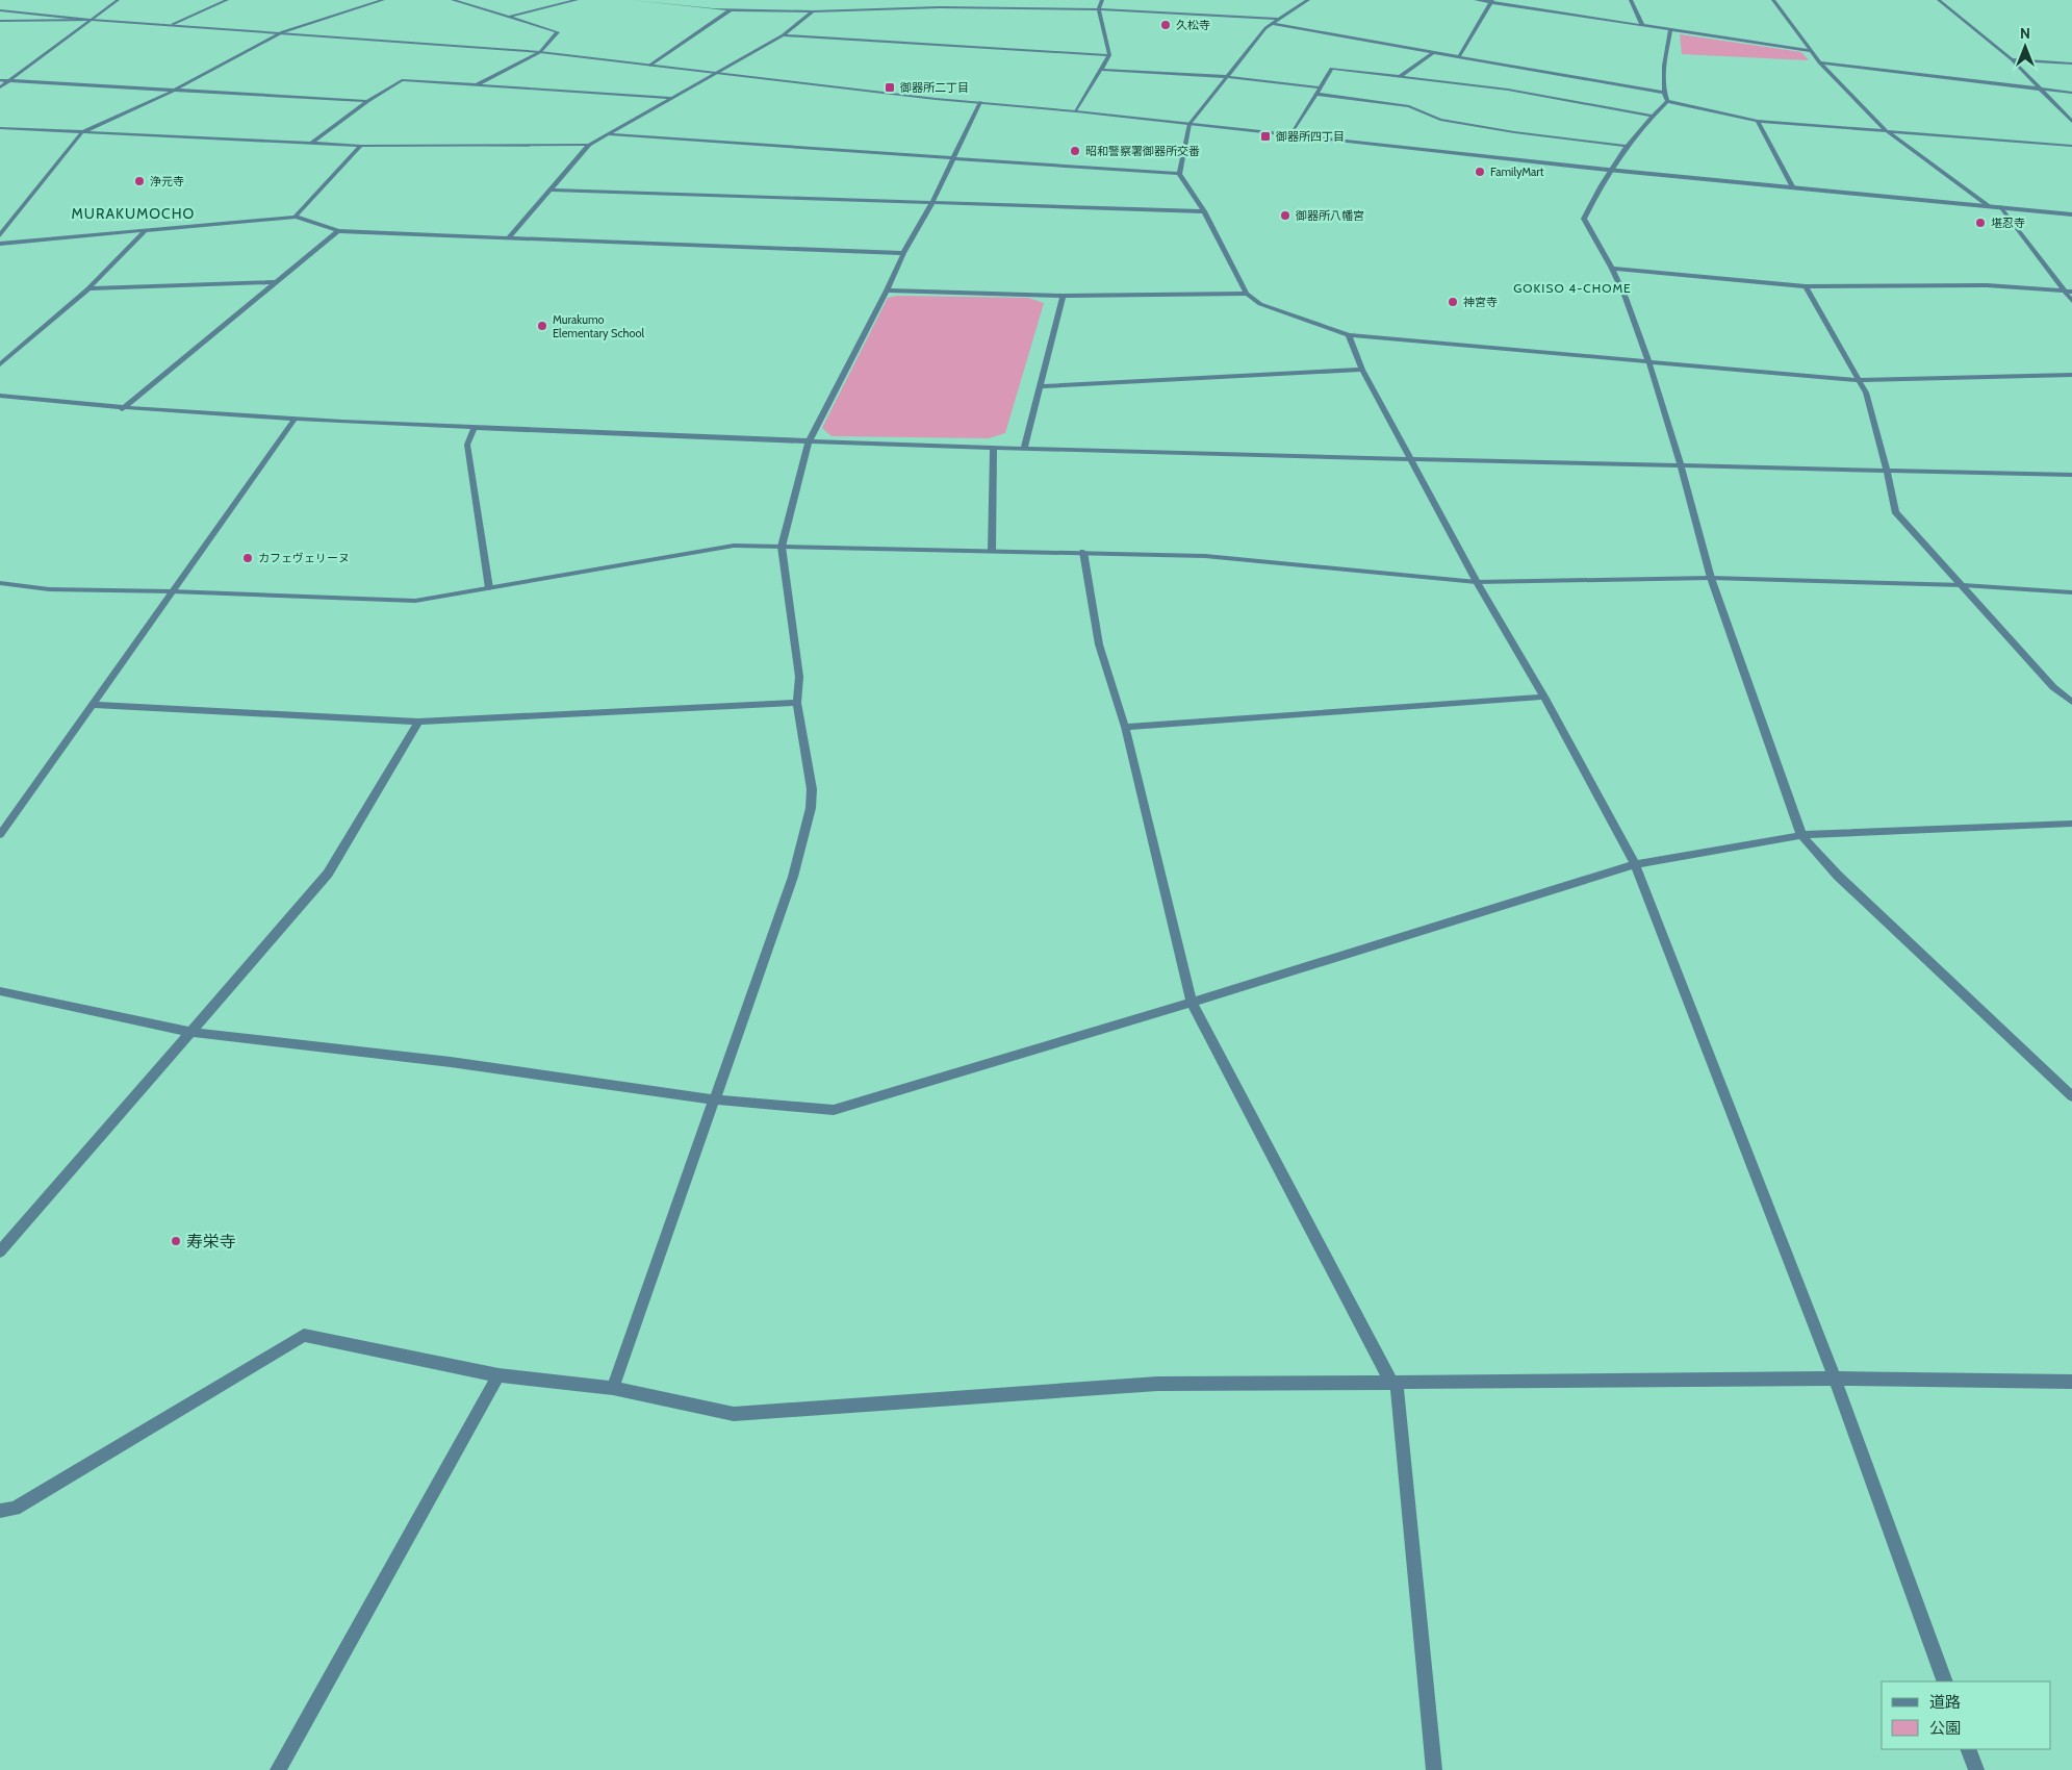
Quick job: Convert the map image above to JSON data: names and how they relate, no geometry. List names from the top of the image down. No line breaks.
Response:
{"districts":["MURAKUMOCHO","GOKISO 4-CHOME"],"places":{"other":["久松寺","昭和警察署御器所交番","FamilyMart","浄元寺","御器所八幡宮","堪忍寺","神宮寺","Murakumo Elementary School","カフェヴェリーヌ","寿栄寺"],"transit":["御器所二丁目","御器所四丁目"]},"legend":["道路","公園"],"north":"top"}
